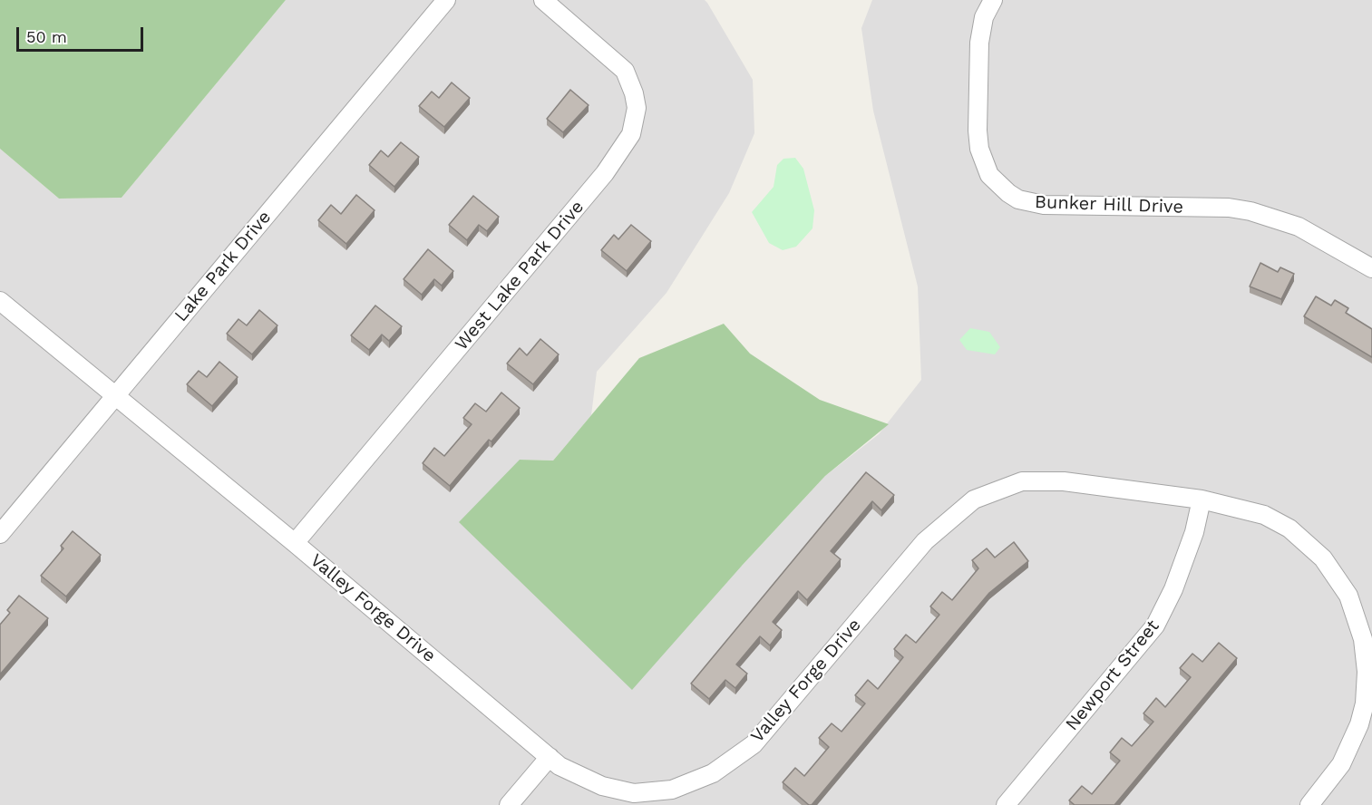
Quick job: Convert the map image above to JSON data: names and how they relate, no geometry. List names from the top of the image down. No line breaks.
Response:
{"streets":{"street":["Bunker Hill Drive","Lake Park Drive","West Lake Park Drive","Valley Forge Drive","Newport Street"]},"crossings":[["Lake Park Drive","Valley Forge Drive"],["West Lake Park Drive","Valley Forge Drive"],["Valley Forge Drive","Newport Street"]],"scale_bar":"50 m"}
